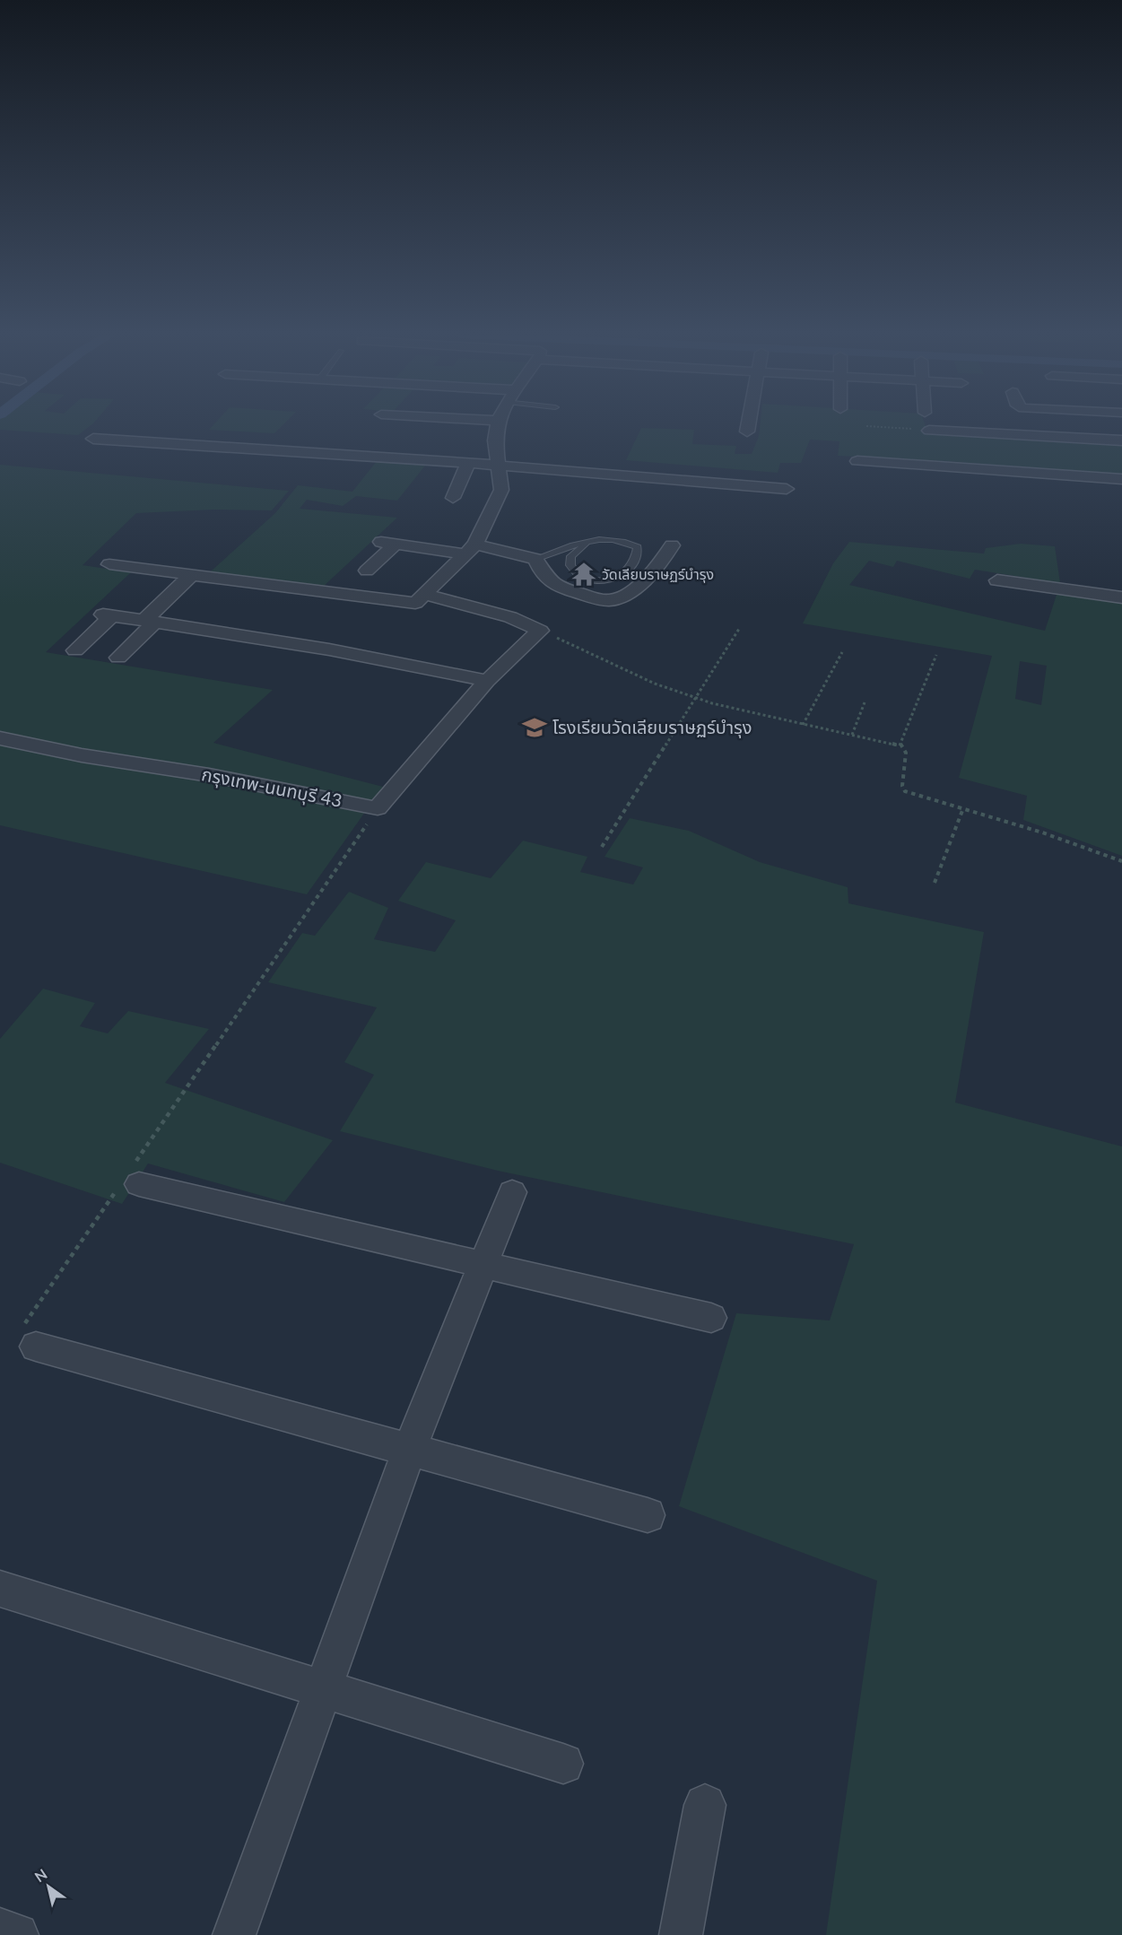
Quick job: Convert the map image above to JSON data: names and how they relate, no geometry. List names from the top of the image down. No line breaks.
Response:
{"streets":{"street":["กรุงเทพ-นนทบุรี 43"]},"places":{"temple":["วัดเลียบราษฏร์บำรุง"],"school or university":["โรงเรียนวัดเลียบราษฏร์บำรุง"]},"north":"top left"}
